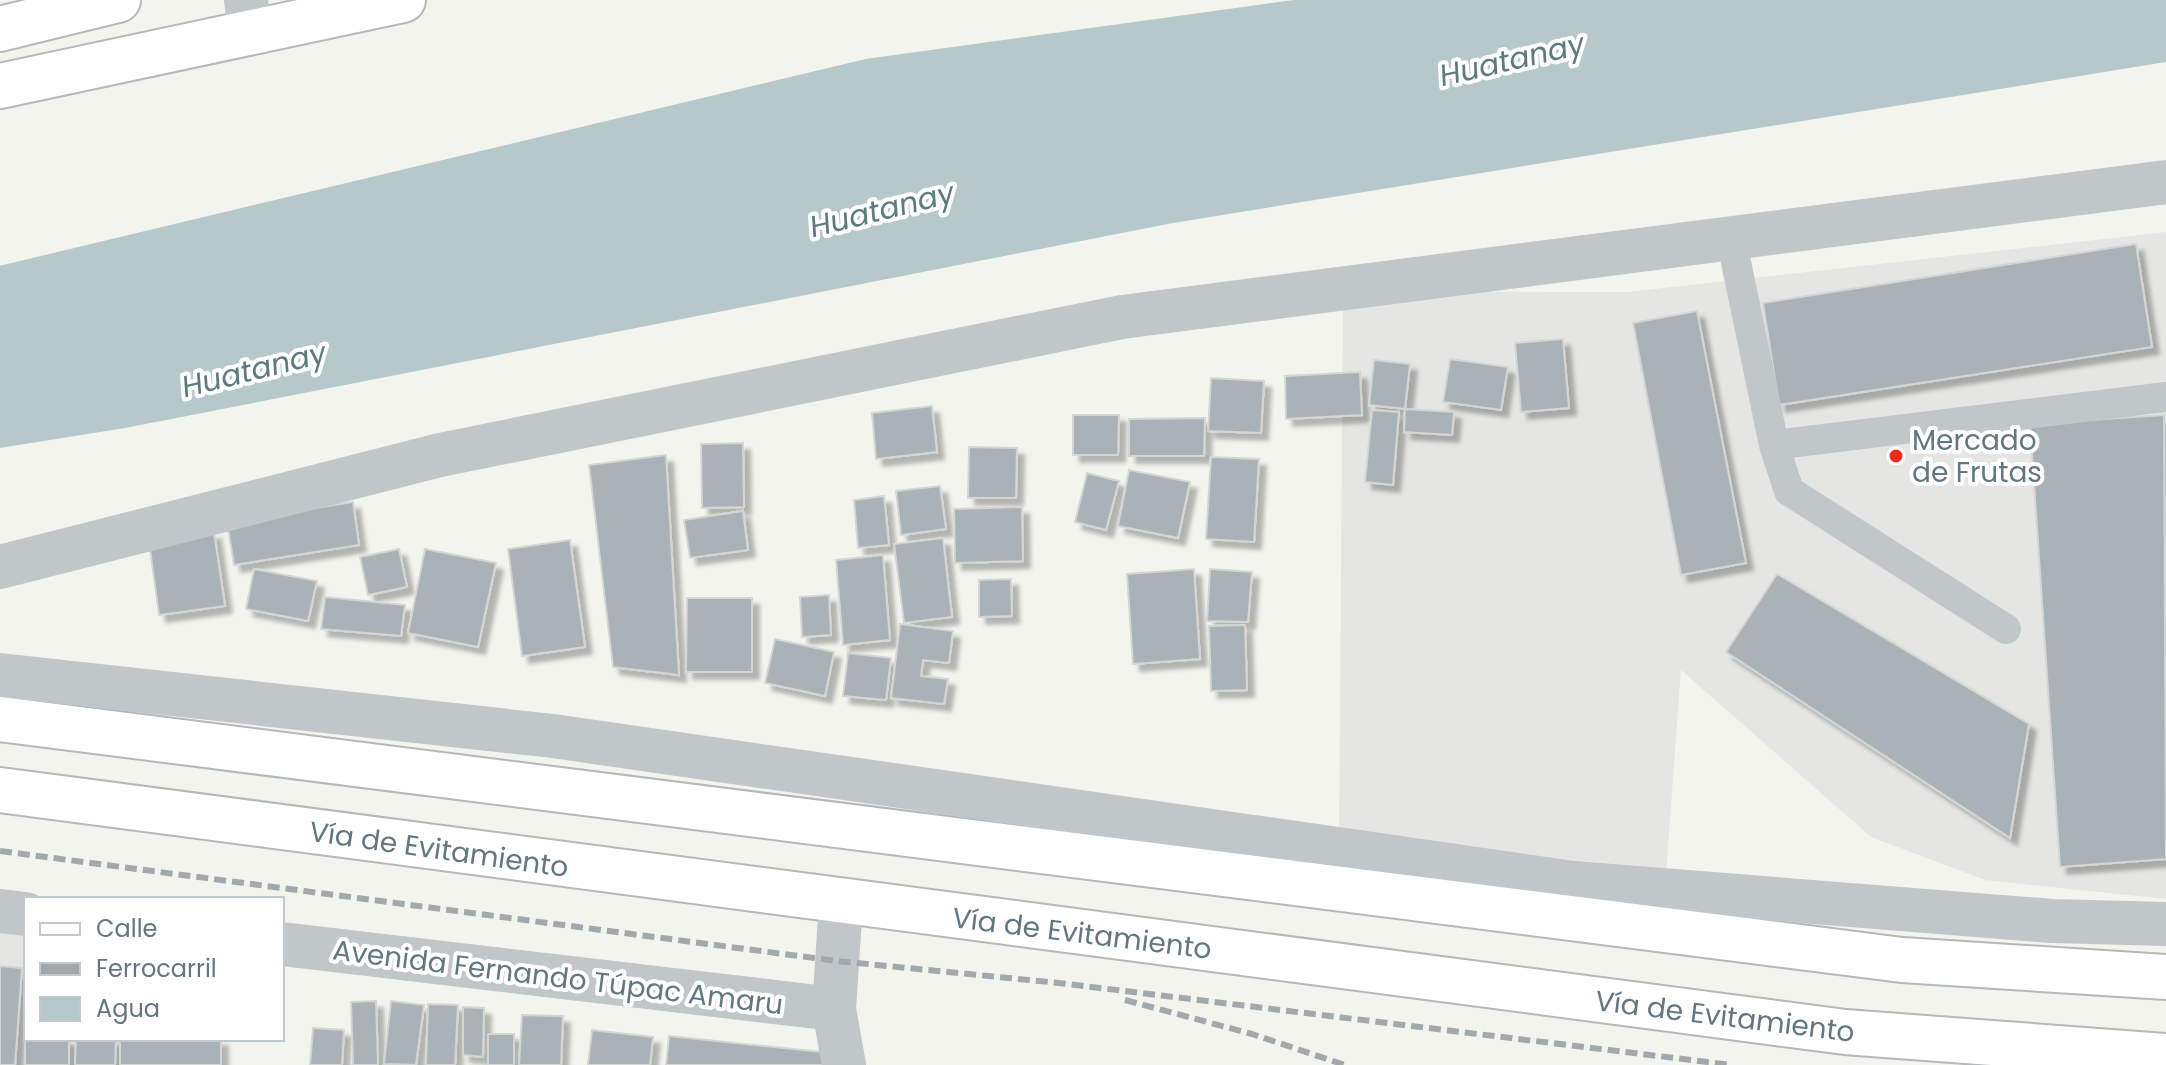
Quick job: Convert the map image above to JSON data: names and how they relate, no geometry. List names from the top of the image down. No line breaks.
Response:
{"streets":{"main road":["Vía de Evitamiento"],"street":["Avenida Fernando Túpac Amaru"]},"water":["Huatanay"],"places":["Mercado de Frutas"],"legend":["Calle","Ferrocarril","Agua"]}
